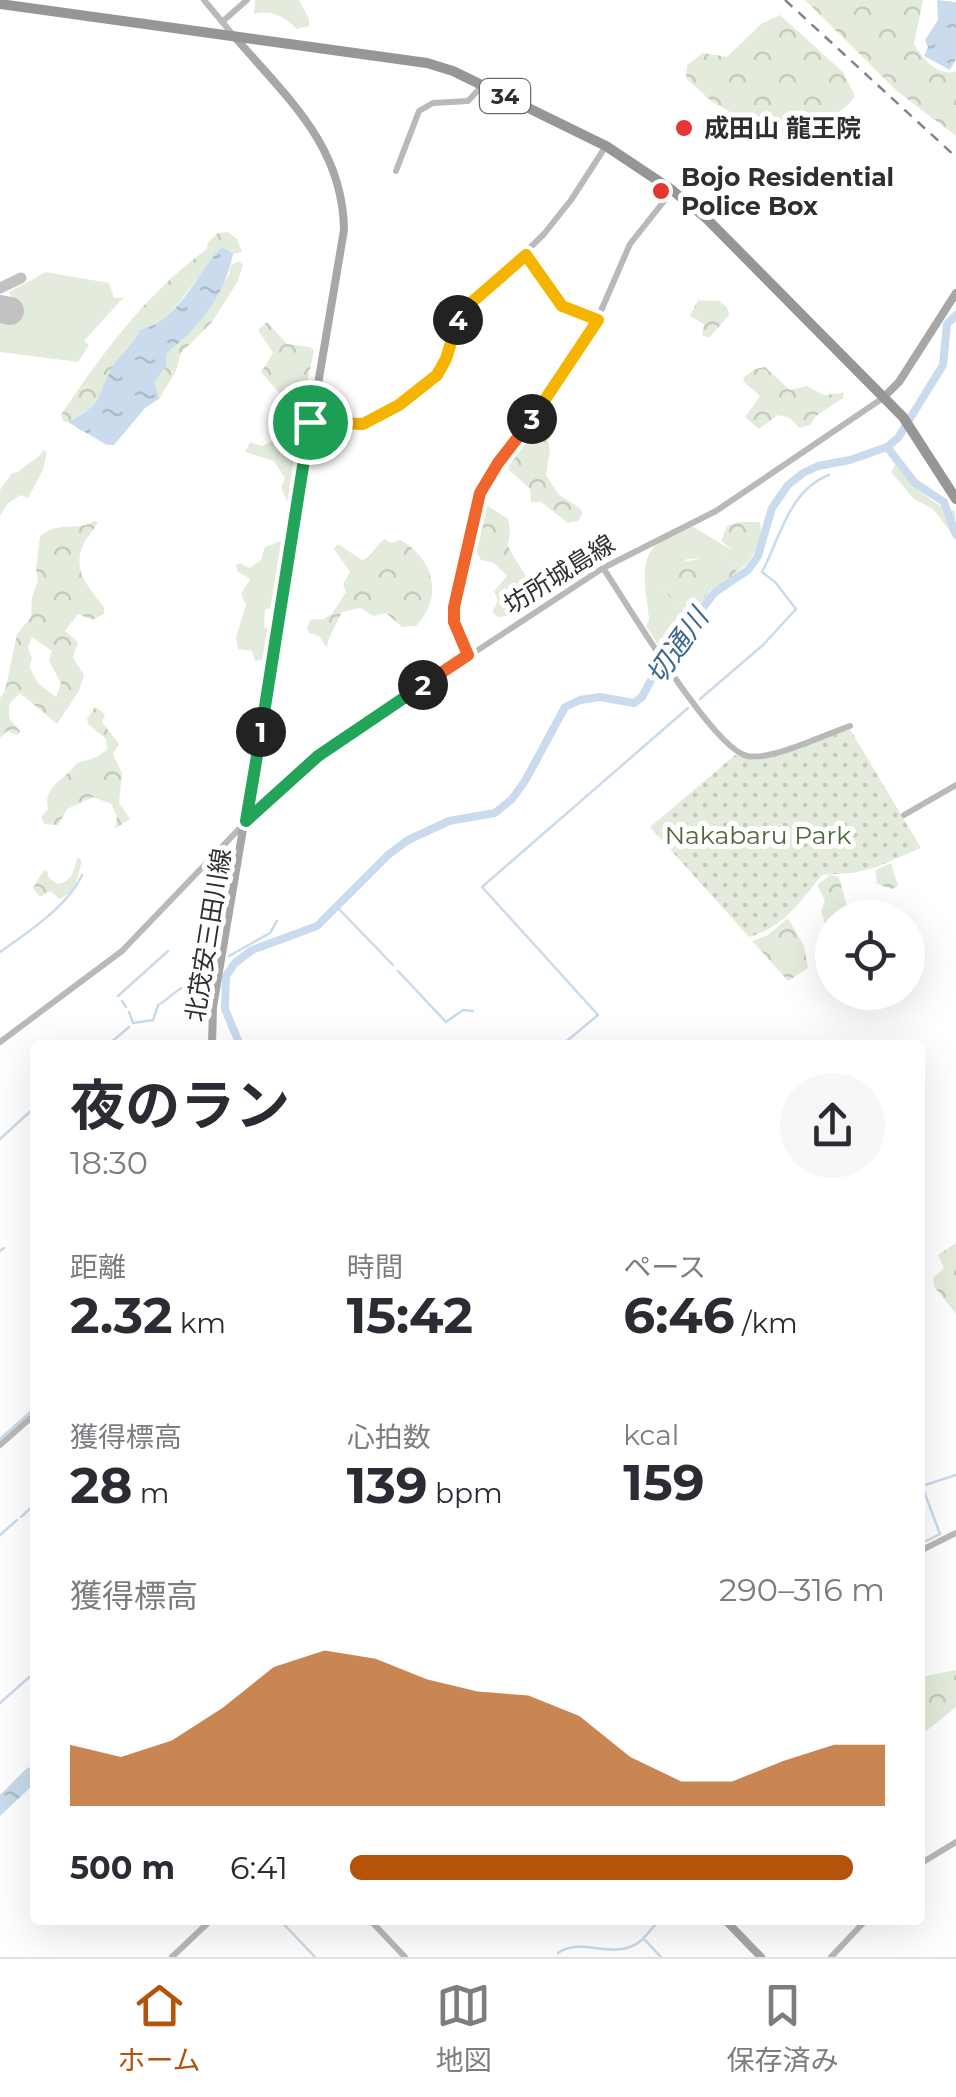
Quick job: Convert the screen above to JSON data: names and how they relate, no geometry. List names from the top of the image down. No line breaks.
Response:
{"streets":{"highway":["34"],"main road":["北茂安三田川線"],"street":["坊所城島線"]},"crossings":[["34","坊所城島線"],["34","北茂安三田川線"],["坊所城島線","北茂安三田川線"]],"water":["切通川"],"parks":["Nakabaru Park"],"places":["成田山 龍王院","Bojo Residential Police Box"],"page":{"pins":["4","3","2","1"],"heading":["夜のラン","18:30"],"stats":[["距離","2.32 km"],["時間","15:42"],["ペース","6:46 /km"],["獲得標高","28 m"],["心拍数","139 bpm"],["kcal","159"]],"chart":["獲得標高","290–316 m"],"list":[{"name":"500 m","note":"6:41"}],"tabs":["ホーム","地図","保存済み"]}}
